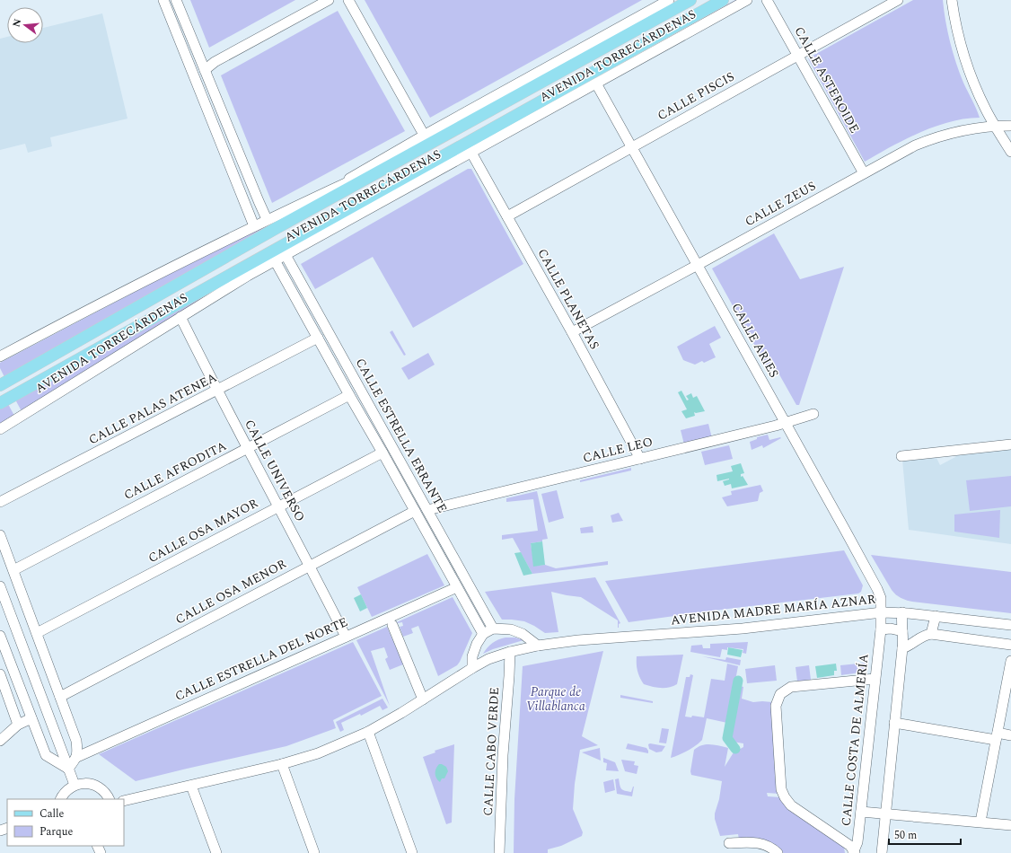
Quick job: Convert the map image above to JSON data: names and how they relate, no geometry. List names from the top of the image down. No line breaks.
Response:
{"streets":{"main road":["AVENIDA TORRECÁRDENAS"],"street":["CALLE ASTEROIDE","CALLE PISCIS","CALLE ZEUS","CALLE PLANETAS","CALLE ARIES","CALLE PALAS ATENEA","CALLE ESTRELLA ERRANTE","CALLE LEO","CALLE AFRODITA","CALLE UNIVERSO","CALLE OSA MAYOR","CALLE OSA MENOR","AVENIDA MADRE MARÍA AZNAR","CALLE ESTRELLA DEL NORTE","CALLE COSTA DE ALMERÍA","CALLE CABO VERDE"]},"crossings":[["AVENIDA TORRECÁRDENAS","CALLE PLANETAS"],["AVENIDA TORRECÁRDENAS","CALLE ARIES"],["AVENIDA TORRECÁRDENAS","CALLE ESTRELLA ERRANTE"],["AVENIDA TORRECÁRDENAS","CALLE UNIVERSO"],["CALLE ASTEROIDE","CALLE PISCIS"],["CALLE ASTEROIDE","CALLE ZEUS"],["CALLE PISCIS","CALLE PLANETAS"],["CALLE PISCIS","CALLE ARIES"],["CALLE ZEUS","CALLE PLANETAS"],["CALLE ZEUS","CALLE ARIES"],["CALLE PLANETAS","CALLE LEO"],["CALLE ARIES","CALLE LEO"],["CALLE ARIES","AVENIDA MADRE MARÍA AZNAR"],["CALLE ARIES","CALLE COSTA DE ALMERÍA"],["CALLE PALAS ATENEA","CALLE ESTRELLA ERRANTE"],["CALLE PALAS ATENEA","CALLE UNIVERSO"],["CALLE ESTRELLA ERRANTE","CALLE LEO"],["CALLE ESTRELLA ERRANTE","CALLE AFRODITA"],["CALLE ESTRELLA ERRANTE","CALLE OSA MAYOR"],["CALLE ESTRELLA ERRANTE","CALLE OSA MENOR"],["CALLE ESTRELLA ERRANTE","CALLE ESTRELLA DEL NORTE"],["CALLE AFRODITA","CALLE UNIVERSO"],["CALLE UNIVERSO","CALLE OSA MAYOR"],["CALLE UNIVERSO","CALLE OSA MENOR"],["CALLE UNIVERSO","CALLE ESTRELLA DEL NORTE"],["AVENIDA MADRE MARÍA AZNAR","CALLE COSTA DE ALMERÍA"],["AVENIDA MADRE MARÍA AZNAR","CALLE CABO VERDE"]],"parks":["Parque de Villablanca"],"legend":["Calle","Parque"],"scale_bar":"50 m","north":"left"}
